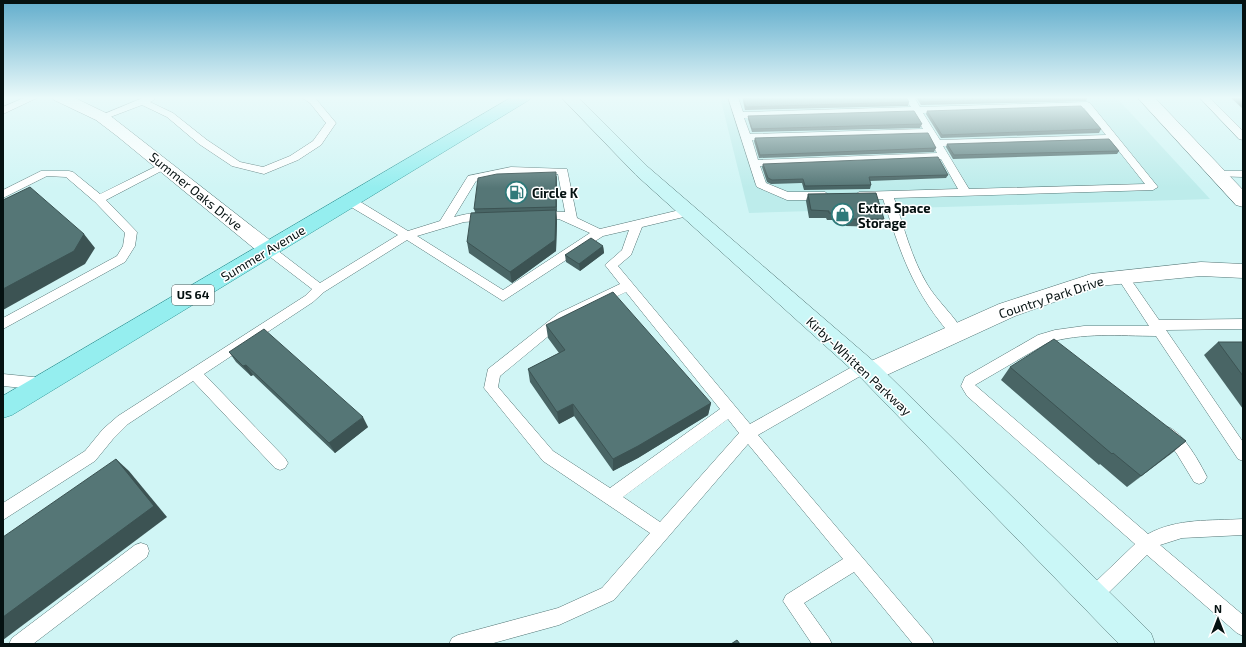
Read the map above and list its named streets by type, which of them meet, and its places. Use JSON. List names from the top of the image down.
{
  "streets": {
    "main road": ["Summer Avenue", "US 64", "Kirby-Whitten Parkway"],
    "street": ["Summer Oaks Drive", "Country Park Drive"]
  },
  "crossings": [
    ["Summer Oaks Drive", "Summer Avenue"],
    ["Country Park Drive", "Kirby-Whitten Parkway"]
  ],
  "places": {
    "fuel station": ["Circle K"],
    "shop": ["Extra Space Storage"]
  },
  "north": "top"
}
